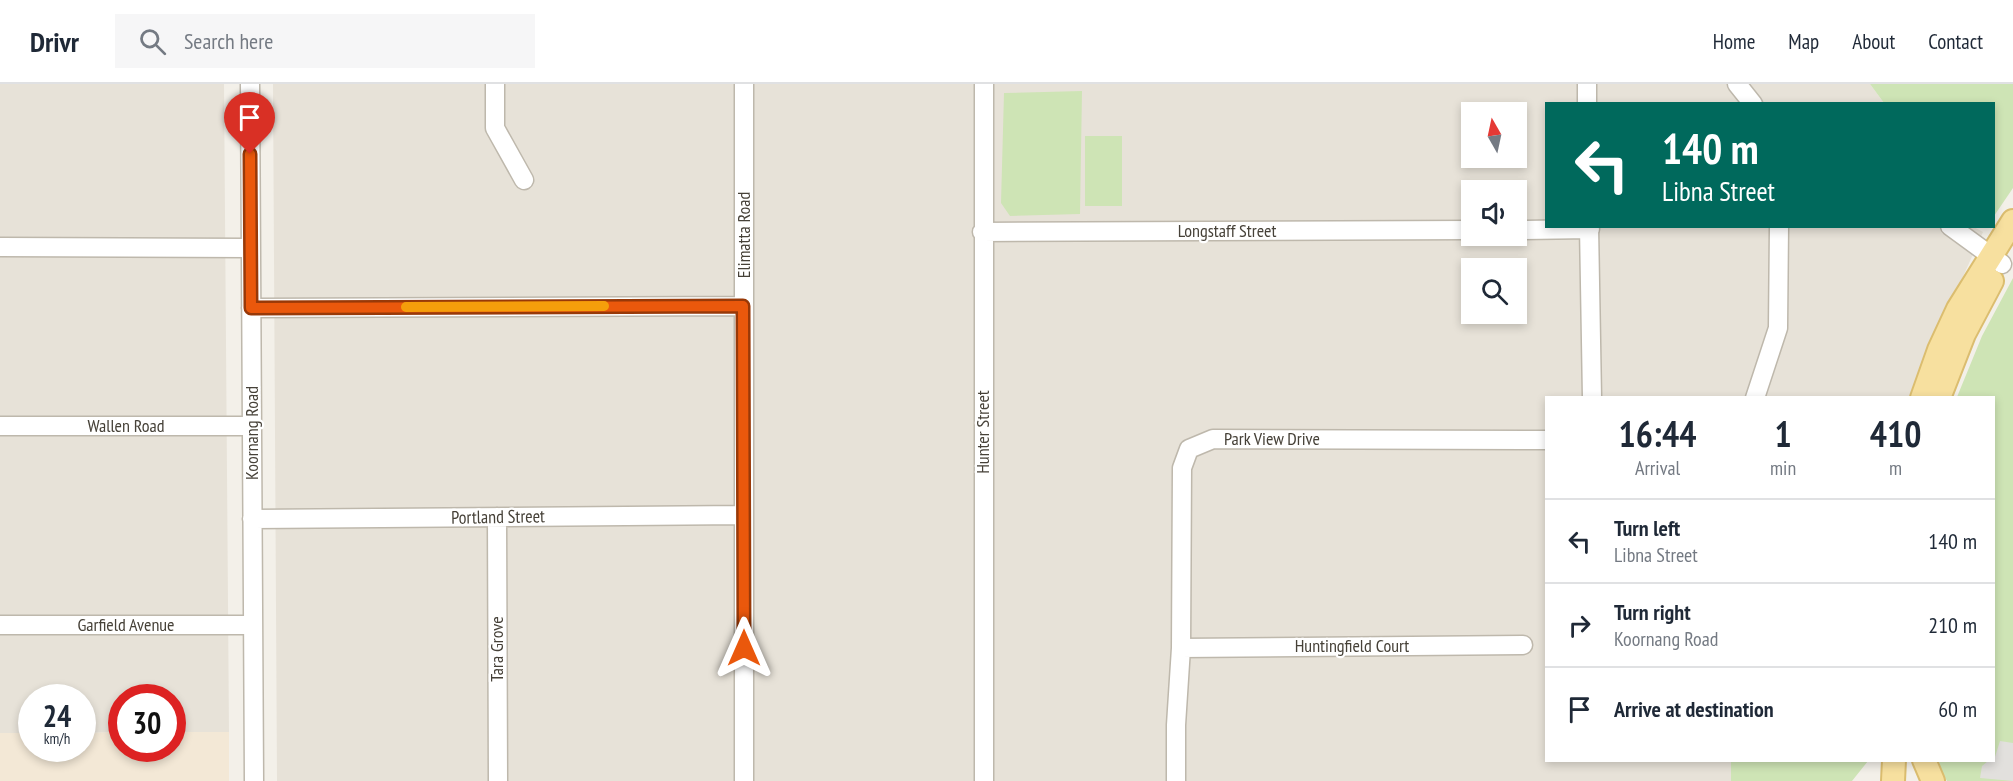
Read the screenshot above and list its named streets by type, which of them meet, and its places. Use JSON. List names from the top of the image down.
{
  "streets": {
    "street": [
      "Longstaff Street",
      "Elimatta Road",
      "Wallen Road",
      "Hunter Street",
      "Koornang Road",
      "Park View Drive",
      "Portland Street",
      "Garfield Avenue",
      "Huntingfield Court",
      "Tara Grove"
    ]
  },
  "crossings": [
    ["Longstaff Street", "Hunter Street"],
    ["Elimatta Road", "Portland Street"],
    ["Wallen Road", "Koornang Road"],
    ["Koornang Road", "Portland Street"],
    ["Koornang Road", "Garfield Avenue"],
    ["Park View Drive", "Huntingfield Court"],
    ["Portland Street", "Tara Grove"]
  ],
  "north": "top",
  "page": {
    "header": "Drivr",
    "search": "Search here",
    "nav": [
      "Home",
      "Map",
      "About",
      "Contact"
    ],
    "turn": ["140 m", "Libna Street"],
    "eta": [
      "16:44",
      "Arrival",
      "1",
      "min",
      "410",
      "m"
    ],
    "list": [
      {
        "name": "Turn left",
        "note": "Libna Street",
        "value": "140 m"
      },
      {
        "name": "Turn right",
        "note": "Koornang Road",
        "value": "210 m"
      },
      {
        "name": "Arrive at destination",
        "value": "60 m"
      }
    ],
    "speed": "24 km/h",
    "limit": "30"
  }
}
